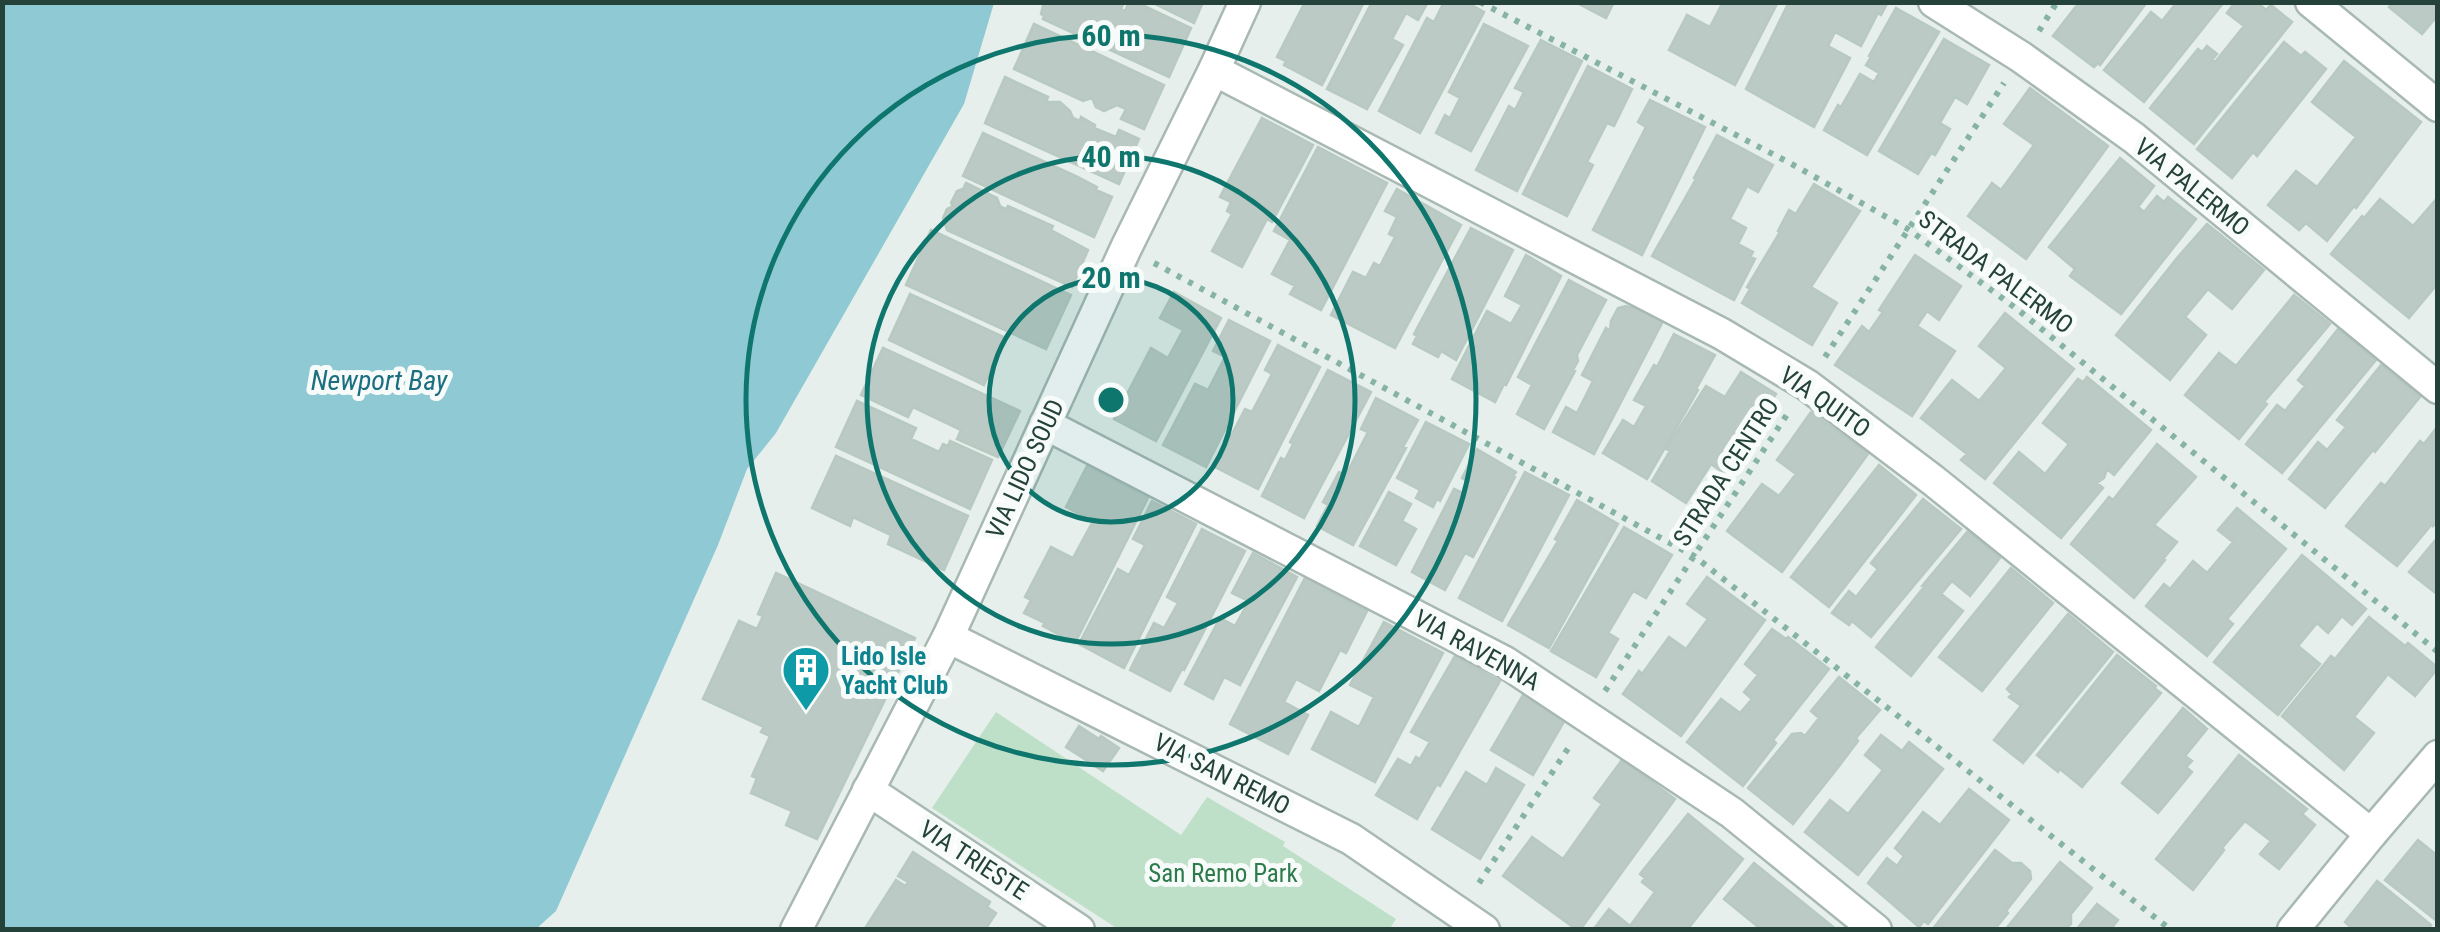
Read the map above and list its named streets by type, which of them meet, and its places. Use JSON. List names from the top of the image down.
{
  "streets": {
    "street": [
      "VIA PALERMO",
      "VIA QUITO",
      "VIA LIDO SOUD",
      "VIA RAVENNA",
      "VIA SAN REMO",
      "VIA TRIESTE"
    ],
    "path": ["STRADA PALERMO", "STRADA CENTRO"]
  },
  "crossings": [
    ["VIA PALERMO", "STRADA CENTRO"],
    ["STRADA PALERMO", "STRADA CENTRO"],
    ["VIA QUITO", "VIA LIDO SOUD"],
    ["VIA QUITO", "STRADA CENTRO"],
    ["VIA LIDO SOUD", "VIA RAVENNA"],
    ["VIA LIDO SOUD", "VIA SAN REMO"],
    ["VIA LIDO SOUD", "VIA TRIESTE"],
    ["STRADA CENTRO", "VIA RAVENNA"],
    ["STRADA CENTRO", "VIA SAN REMO"]
  ],
  "water": ["Newport Bay"],
  "parks": ["San Remo Park"],
  "places": {
    "building": ["Lido Isle Yacht Club"]
  },
  "rings": ["60 m", "40 m", "20 m"]
}
